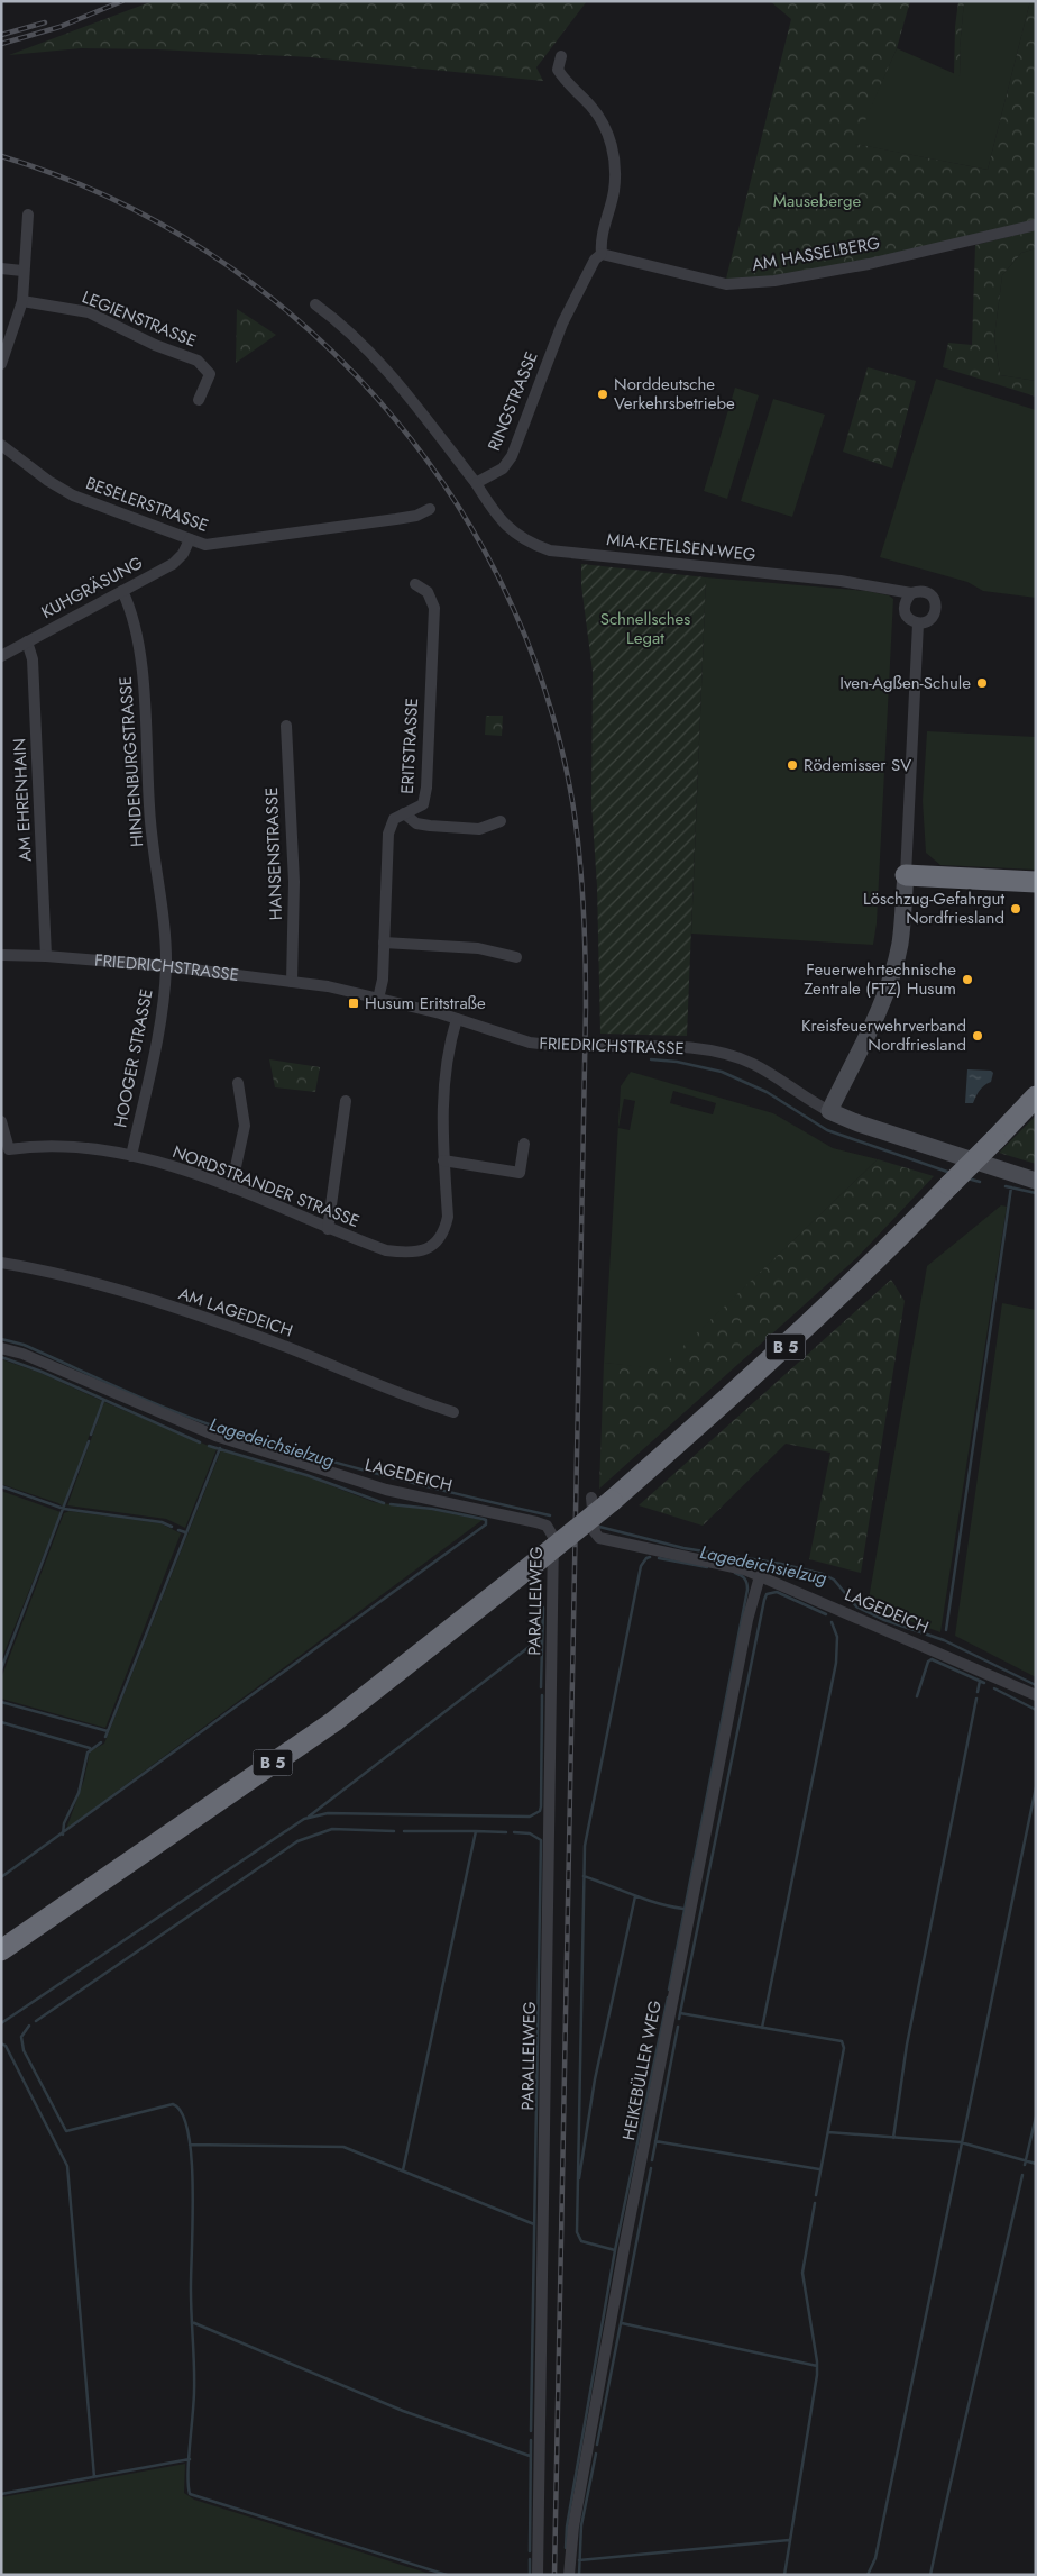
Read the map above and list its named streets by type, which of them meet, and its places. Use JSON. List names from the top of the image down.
{
  "streets": {
    "highway": ["B 5"],
    "street": [
      "AM HASSELBERG",
      "LEGIENSTRASSE",
      "RINGSTRASSE",
      "BESELERSTRASSE",
      "MIA-KETELSEN-WEG",
      "KUHGRÄSUNG",
      "ERITSTRASSE",
      "HINDENBURGSTRASSE",
      "AM EHRENHAIN",
      "HANSENSTRASSE",
      "FRIEDRICHSTRASSE",
      "HOOGER STRASSE",
      "NORDSTRANDER STRASSE",
      "AM LAGEDEICH",
      "LAGEDEICH",
      "PARALLELWEG",
      "HEIKEBÜLLER WEG"
    ]
  },
  "crossings": [
    ["AM HASSELBERG", "RINGSTRASSE"],
    ["RINGSTRASSE", "MIA-KETELSEN-WEG"],
    ["BESELERSTRASSE", "KUHGRÄSUNG"],
    ["KUHGRÄSUNG", "HINDENBURGSTRASSE"],
    ["KUHGRÄSUNG", "AM EHRENHAIN"],
    ["ERITSTRASSE", "FRIEDRICHSTRASSE"],
    ["HINDENBURGSTRASSE", "FRIEDRICHSTRASSE"],
    ["HINDENBURGSTRASSE", "HOOGER STRASSE"],
    ["AM EHRENHAIN", "FRIEDRICHSTRASSE"],
    ["HANSENSTRASSE", "FRIEDRICHSTRASSE"],
    ["FRIEDRICHSTRASSE", "HOOGER STRASSE"],
    ["HOOGER STRASSE", "NORDSTRANDER STRASSE"],
    ["B 5", "LAGEDEICH"],
    ["LAGEDEICH", "PARALLELWEG"],
    ["LAGEDEICH", "HEIKEBÜLLER WEG"]
  ],
  "water": ["Lagedeichsielzug"],
  "parks": ["Mauseberge", "Schnellsches Legat"],
  "places": {
    "other": [
      "Norddeutsche Verkehrsbetriebe",
      "Iven-Agßen-Schule",
      "Rödemisser SV",
      "Löschzug-Gefahrgut Nordfriesland",
      "Feuerwehrtechnische Zentrale (FTZ) Husum",
      "Kreisfeuerwehrverband Nordfriesland"
    ],
    "transit": ["Husum Eritstraße"]
  }
}
